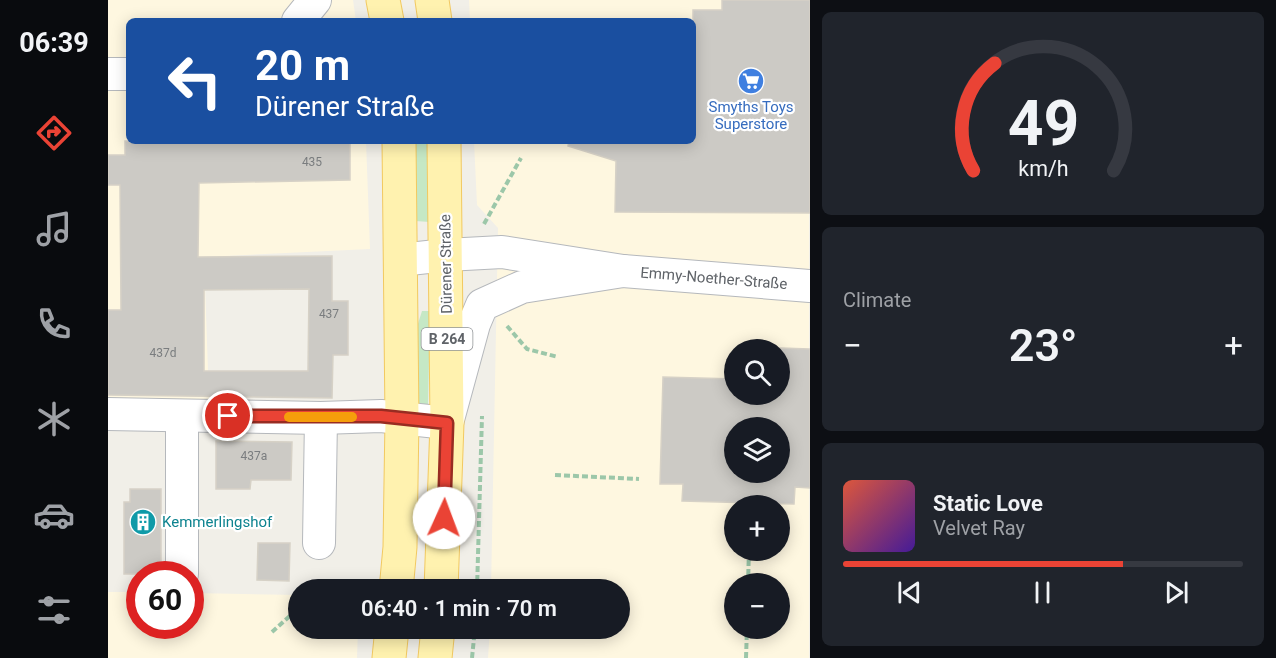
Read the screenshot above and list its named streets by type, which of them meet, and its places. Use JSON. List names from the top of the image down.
{
  "streets": {
    "main road": ["Dürener Straße", "B 264"],
    "street": ["Emmy-Noether-Straße"]
  },
  "crossings": [
    ["Dürener Straße", "Emmy-Noether-Straße"],
    ["Emmy-Noether-Straße", "B 264"]
  ],
  "places": {
    "supermarket": ["Smyths Toys Superstore"],
    "building": ["Kemmerlingshof"]
  },
  "house_numbers": [
    "435",
    "437",
    "437d",
    "437a"
  ],
  "page": {
    "tabs": "06:39",
    "turn": ["20 m", "Dürener Straße"],
    "tile": "Climate",
    "heat": ["−", "23°", "+"],
    "map_buttons": ["+", "−"],
    "song": ["Static Love", "Velvet Ray"],
    "limit": "60",
    "trip": "06:40 · 1 min · 70 m",
    "gauge": ["49", "km/h"]
  }
}
